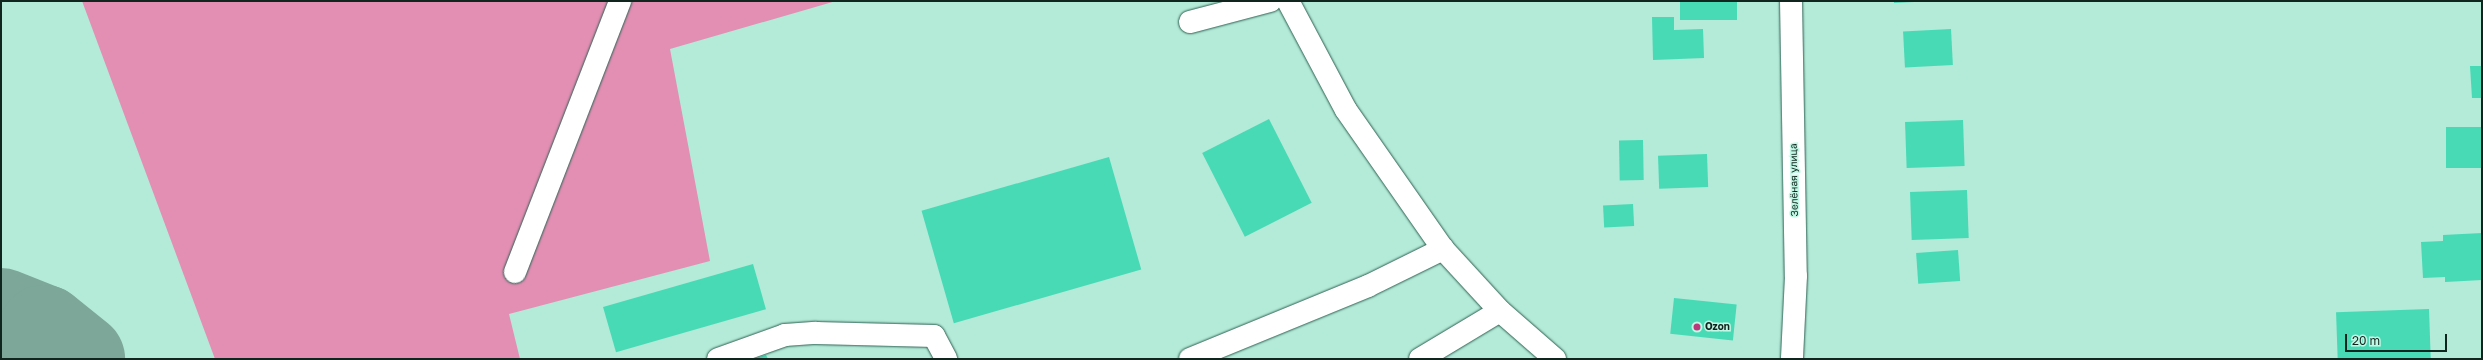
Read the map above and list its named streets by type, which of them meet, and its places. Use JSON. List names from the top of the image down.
{
  "streets": {
    "main road": ["Зелёная улица"]
  },
  "places": ["Ozon"],
  "scale_bar": "20 m"
}
